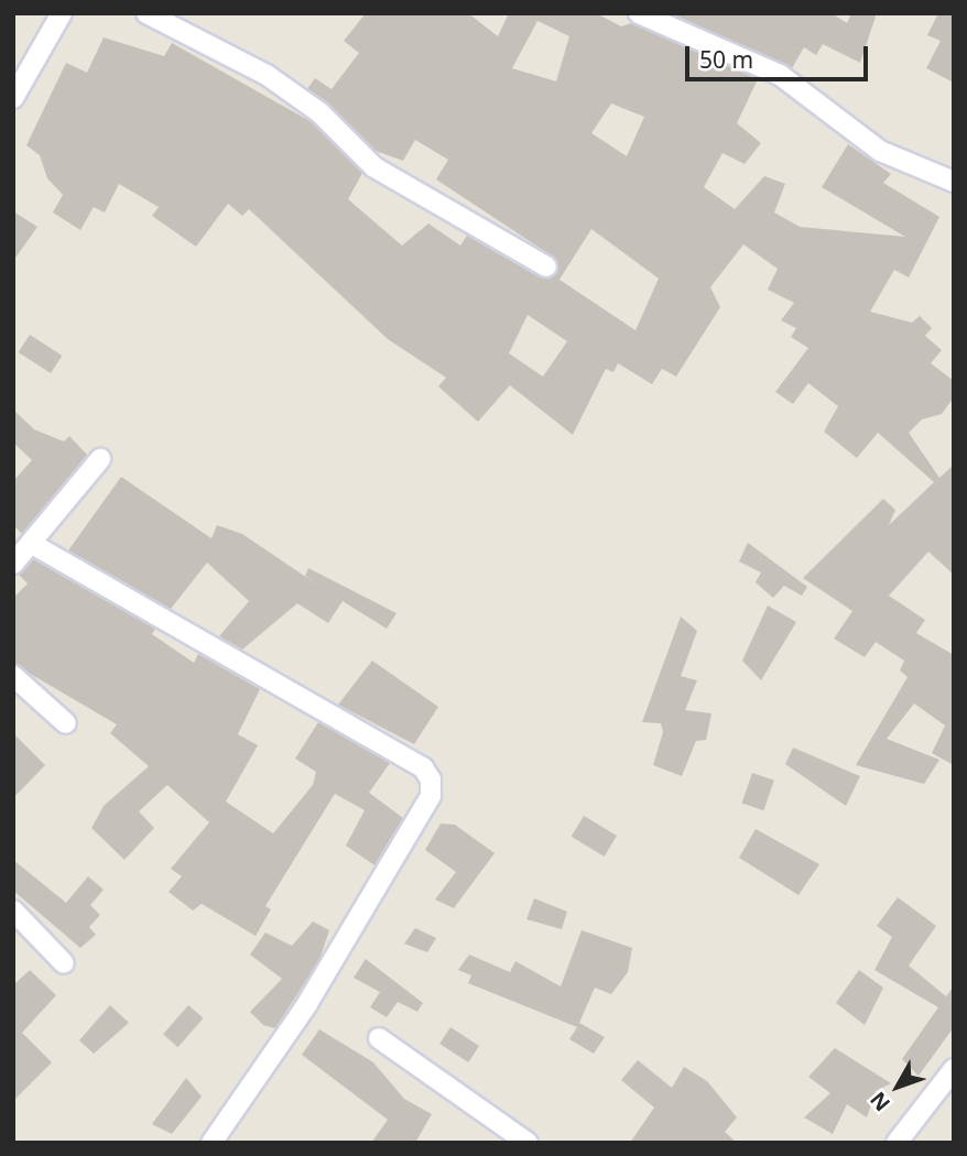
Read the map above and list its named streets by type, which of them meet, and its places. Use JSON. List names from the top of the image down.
{
  "scale_bar": "50 m",
  "north": "bottom left"
}
